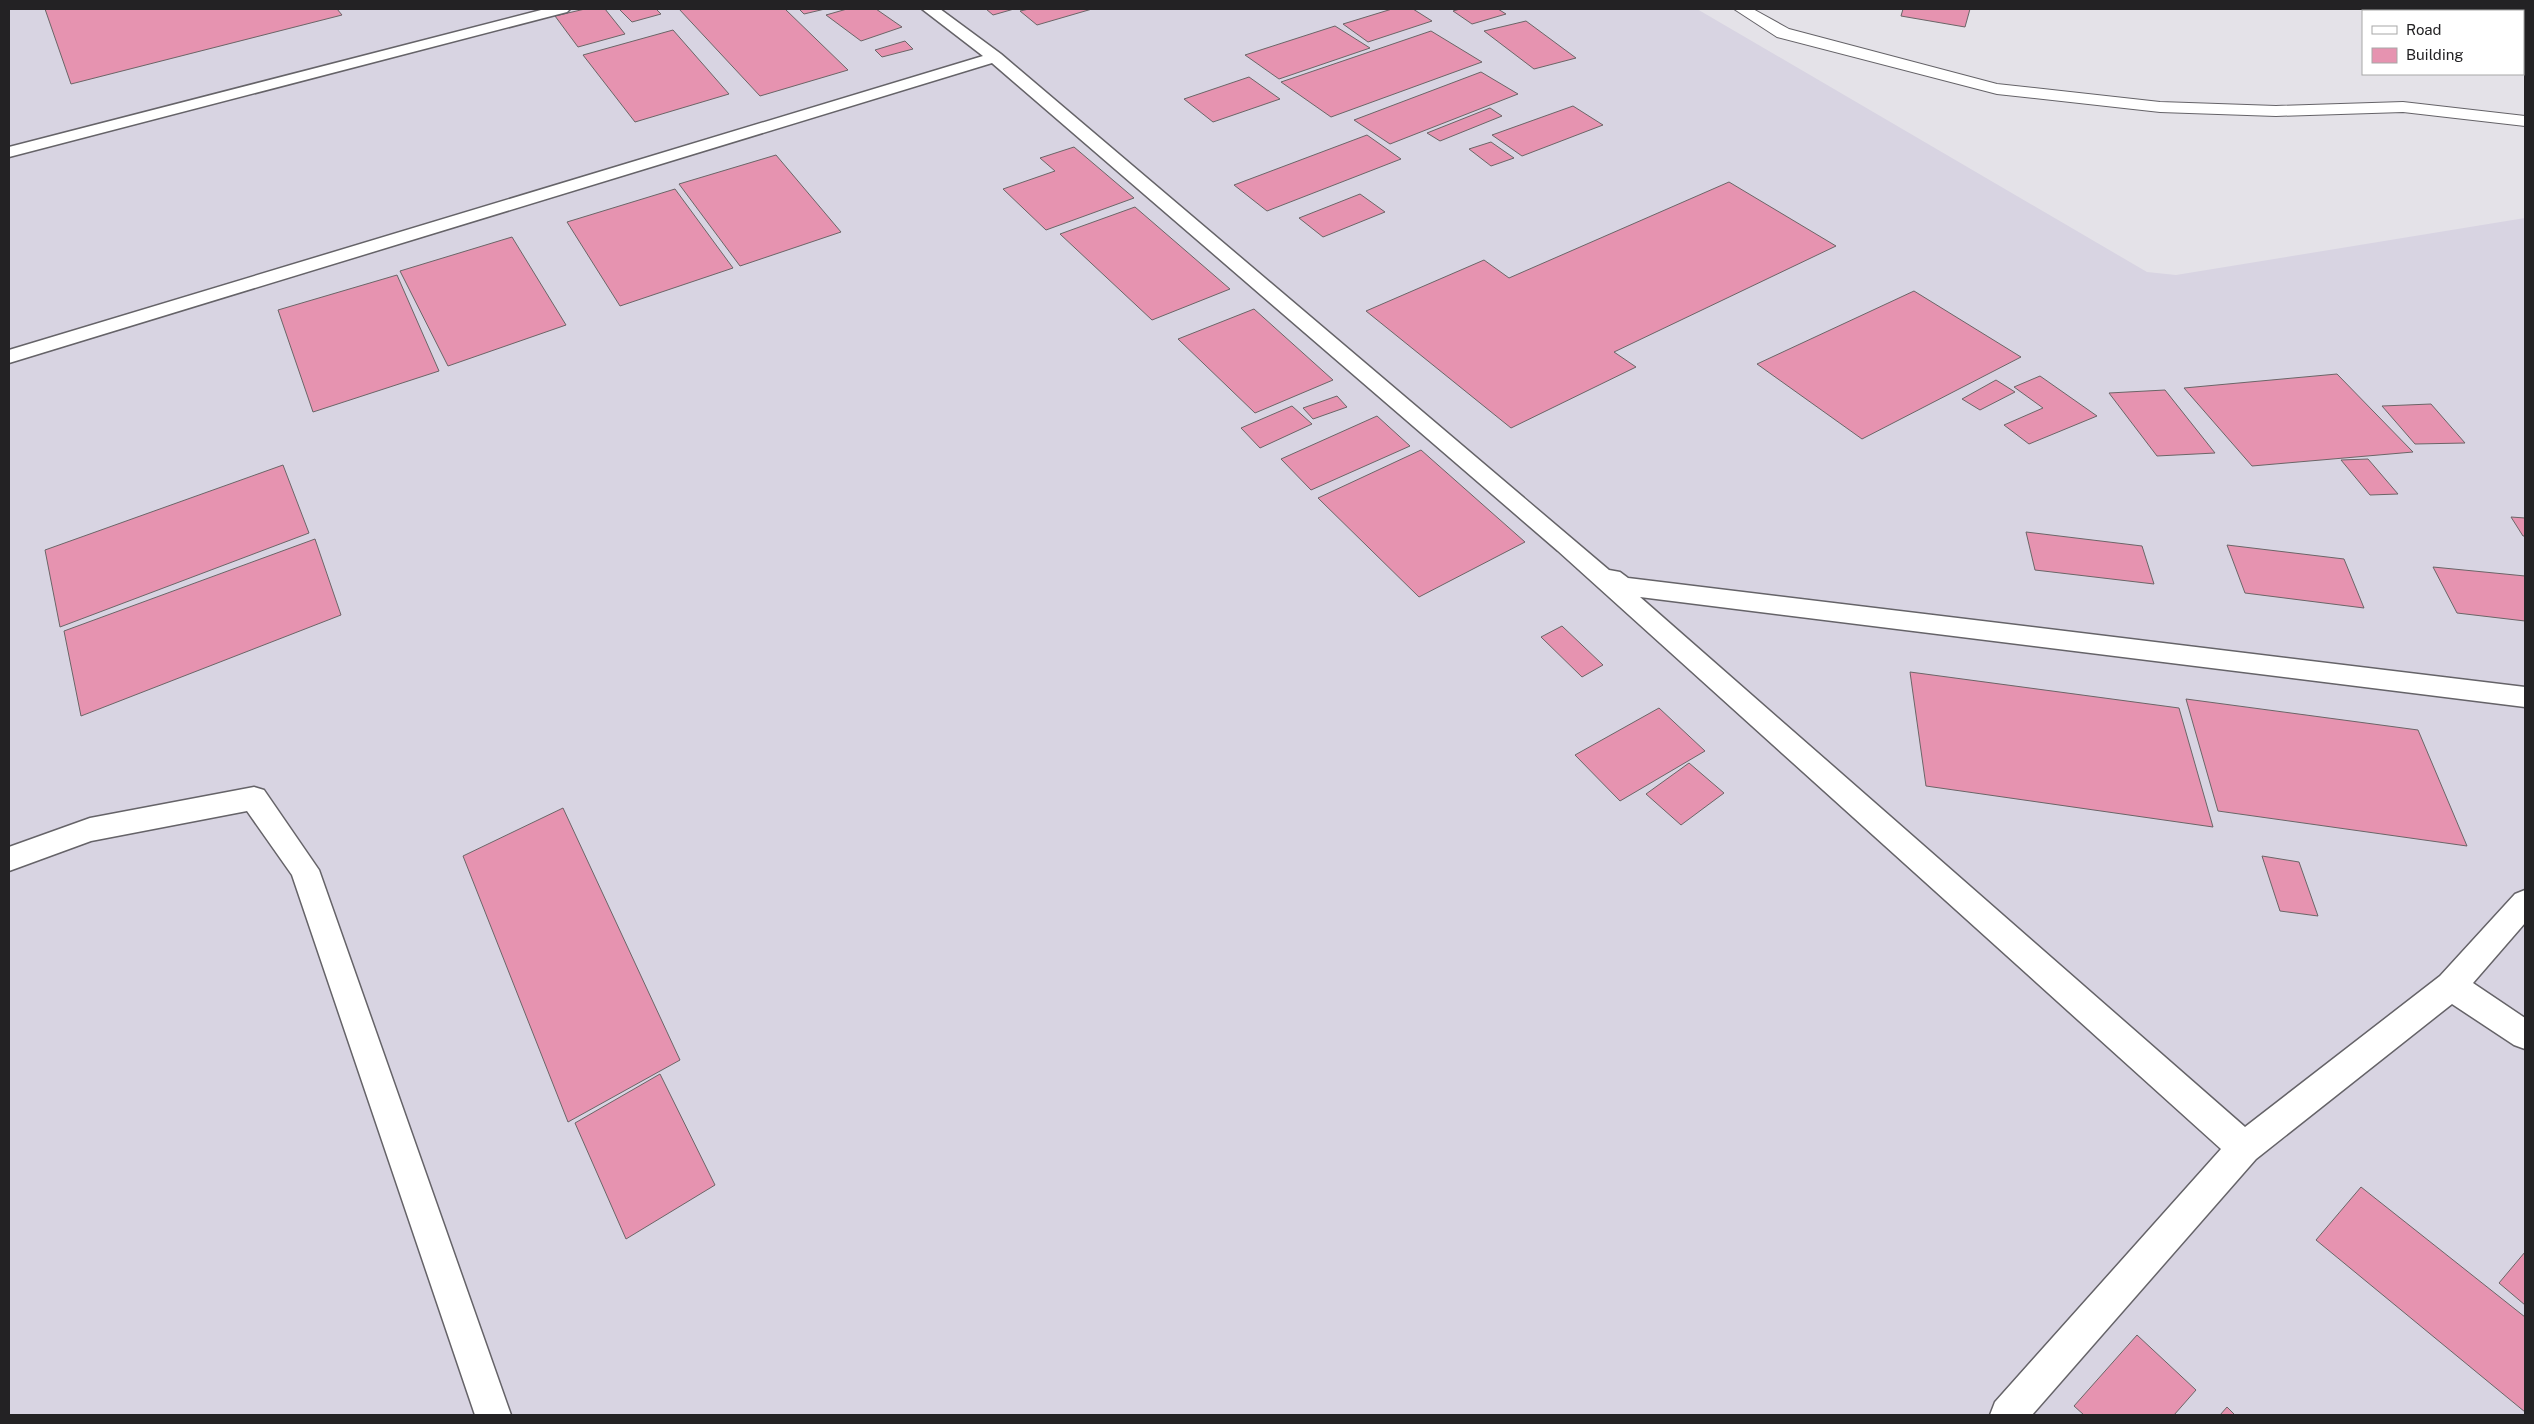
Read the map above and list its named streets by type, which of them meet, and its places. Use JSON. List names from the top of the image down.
{
  "legend": ["Road", "Building"]
}
